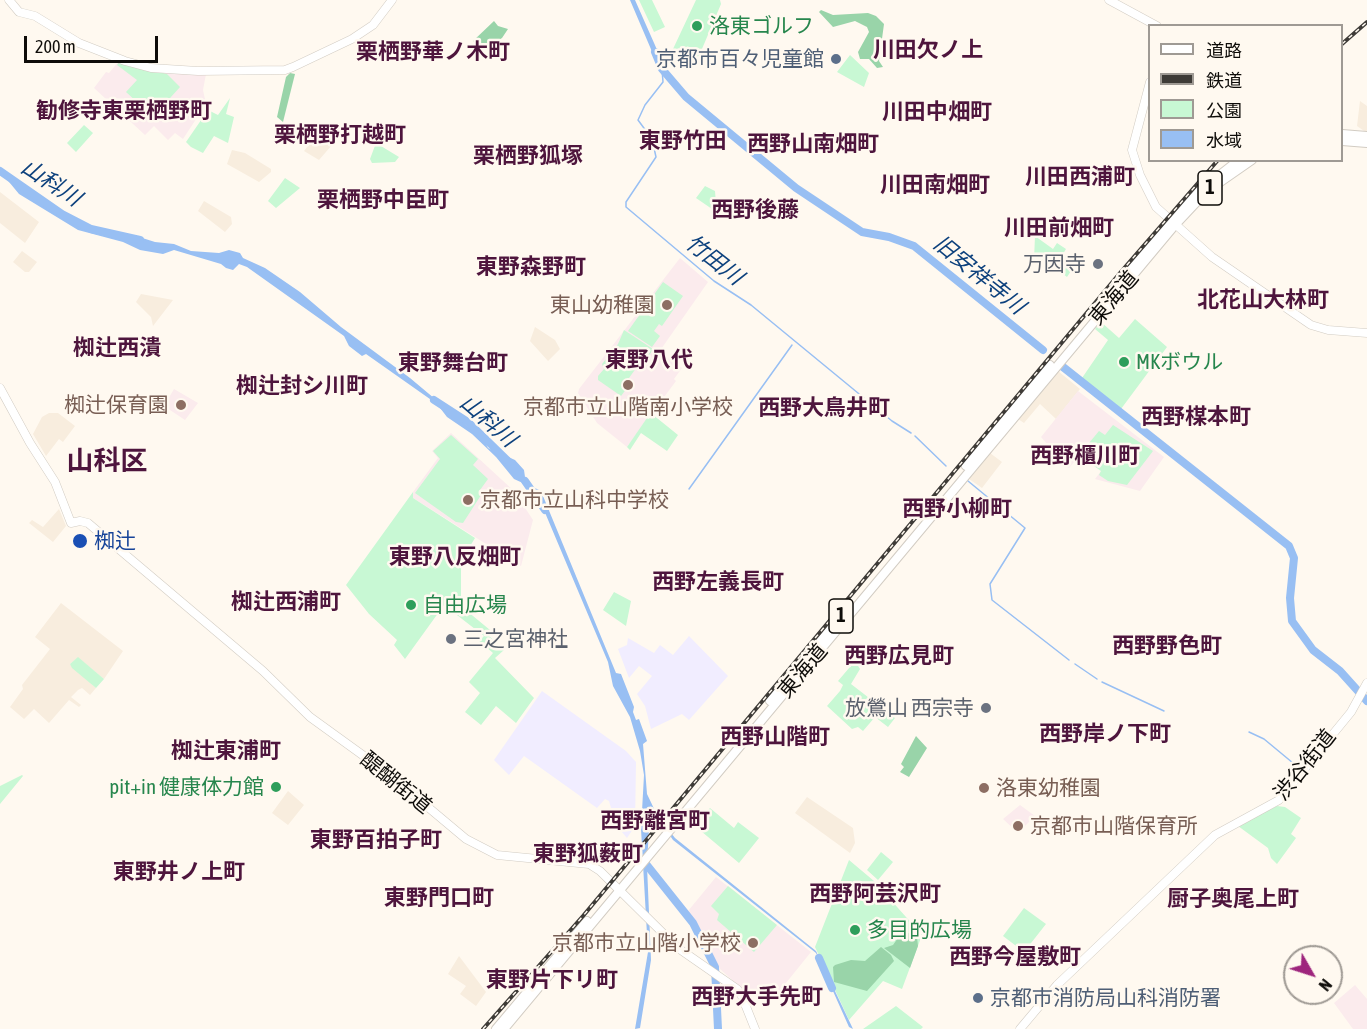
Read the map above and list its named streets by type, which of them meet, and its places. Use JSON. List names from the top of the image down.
{
  "streets": {
    "highway": ["1", "東海道"],
    "main road": ["渋谷街道", "醍醐街道"]
  },
  "crossings": [
    ["東海道", "醍醐街道"]
  ],
  "districts": [
    "川田欠ノ上",
    "栗栖野華ノ木町",
    "勧修寺東栗栖野町",
    "川田中畑町",
    "栗栖野打越町",
    "東野竹田",
    "西野山南畑町",
    "栗栖野狐塚",
    "川田西浦町",
    "川田南畑町",
    "栗栖野中臣町",
    "西野後藤",
    "川田前畑町",
    "東野森野町",
    "北花山大林町",
    "椥辻西潰",
    "東野八代",
    "東野舞台町",
    "椥辻封シ川町",
    "西野大鳥井町",
    "西野楳本町",
    "西野櫃川町",
    "山科区",
    "西野小柳町",
    "東野八反畑町",
    "西野左義長町",
    "椥辻西浦町",
    "西野野色町",
    "西野広見町",
    "西野岸ノ下町",
    "西野山階町",
    "椥辻東浦町",
    "西野離宮町",
    "東野百拍子町",
    "東野狐薮町",
    "東野井ノ上町",
    "西野阿芸沢町",
    "東野門口町",
    "厨子奥尾上町",
    "西野今屋敷町",
    "東野片下リ町",
    "西野大手先町"
  ],
  "water": ["山科川", "竹田川", "旧安祥寺川"],
  "places": [
    "洛東ゴルフ",
    "京都市百々児童館",
    "万因寺",
    "東山幼稚園",
    "MKボウル",
    "京都市立山階南小学校",
    "椥辻保育園",
    "京都市立山科中学校",
    "椥辻",
    "自由広場",
    "三之宮神社",
    "放鶯山 西宗寺",
    "pit+in 健康体力館",
    "洛東幼稚園",
    "京都市山階保育所",
    "多目的広場",
    "京都市立山階小学校",
    "京都市消防局山科消防署"
  ],
  "legend": [
    "道路",
    "鉄道",
    "公園",
    "水域"
  ],
  "scale_bar": "200 m",
  "north": "bottom right"
}
